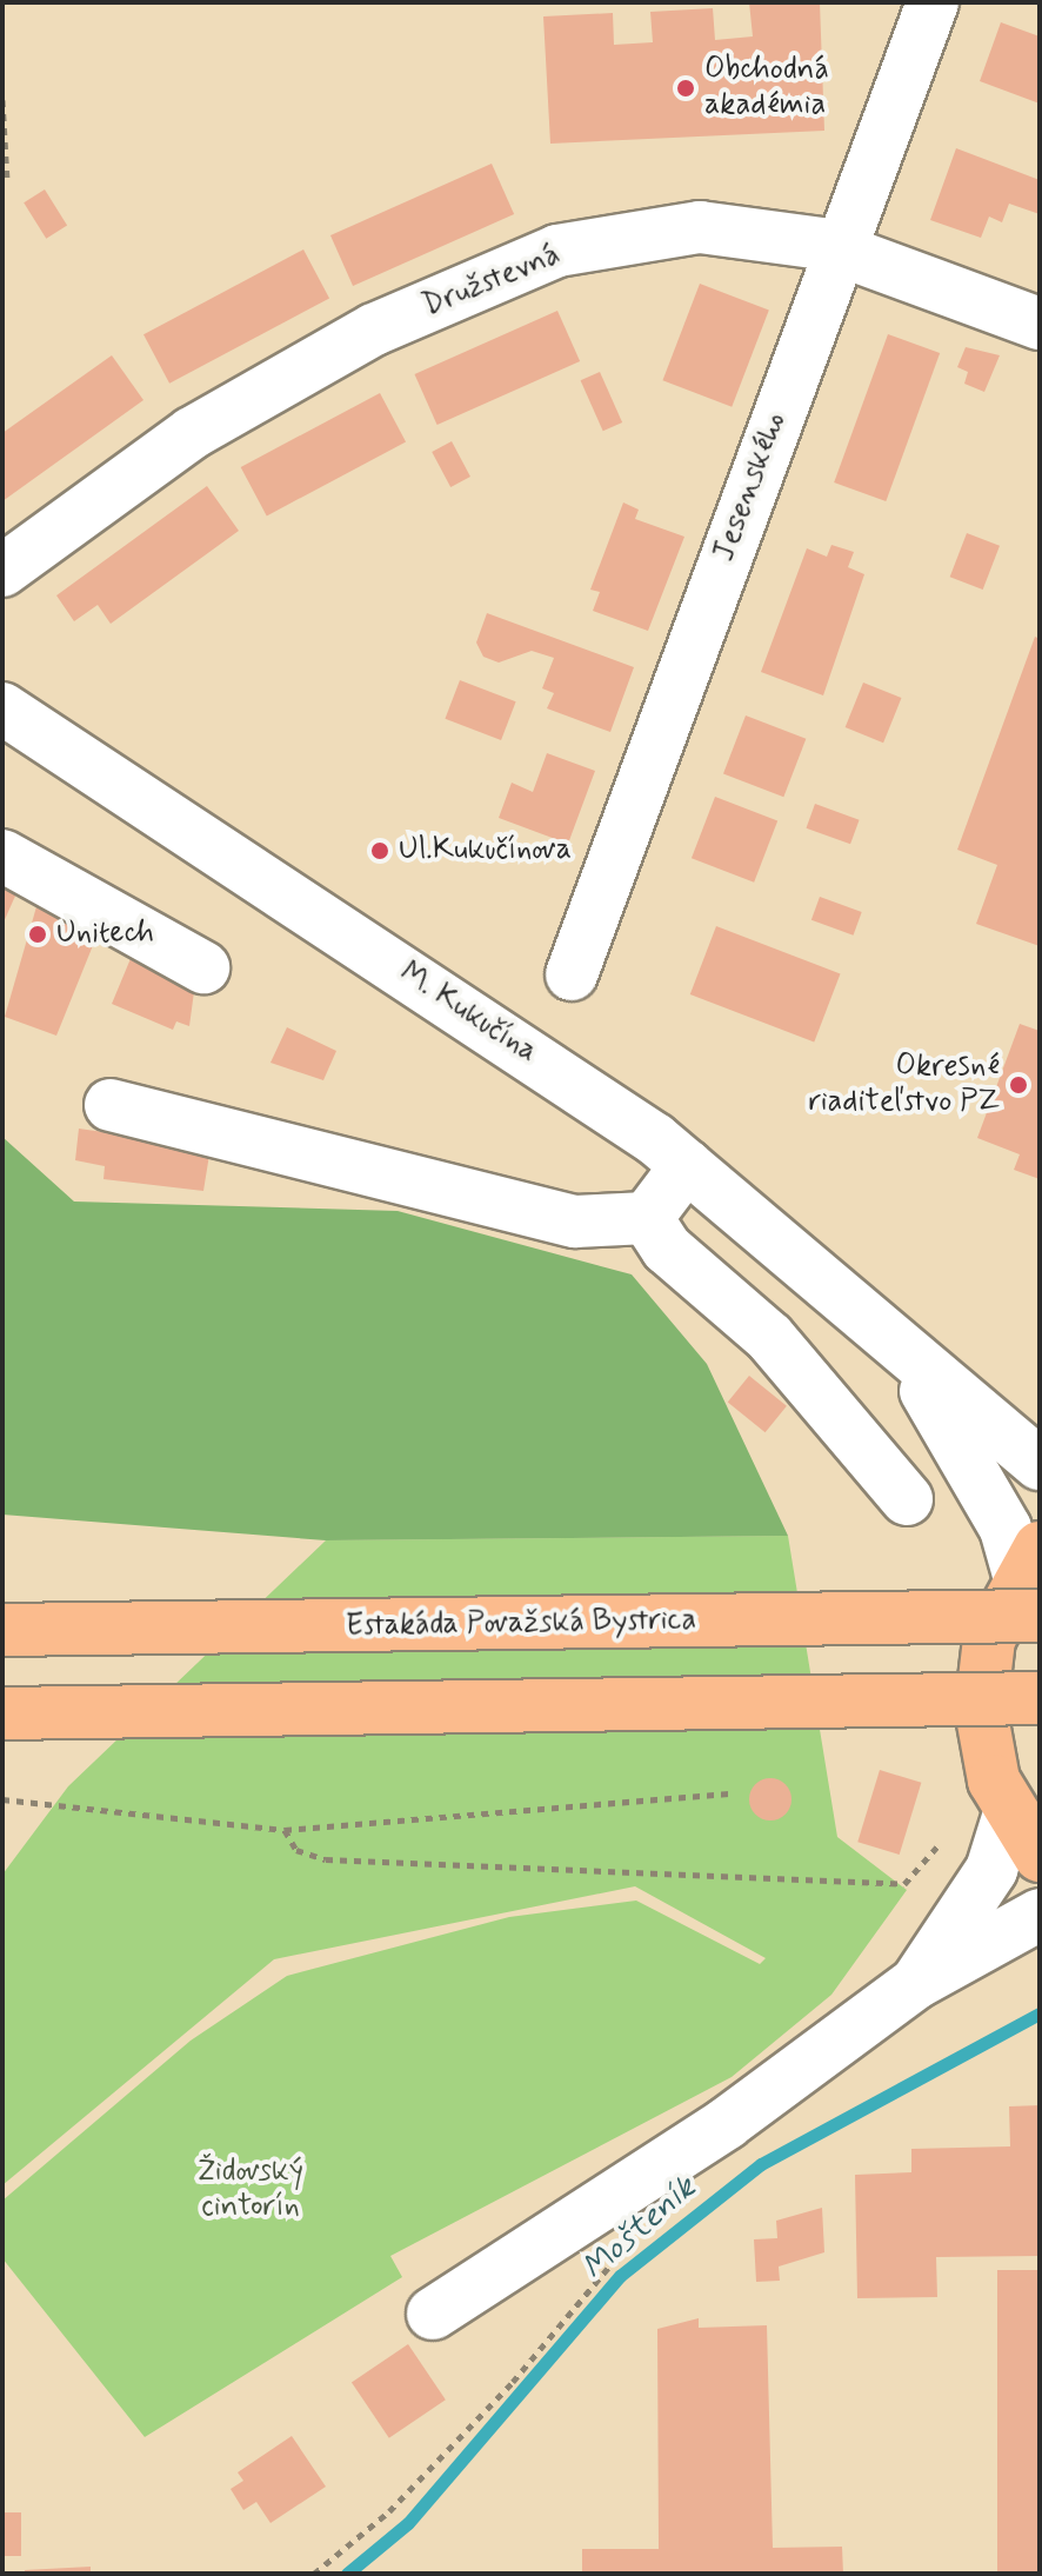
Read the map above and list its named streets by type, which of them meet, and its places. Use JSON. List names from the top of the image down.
{
  "streets": {
    "main road": ["Estakáda Považská Bystrica"],
    "street": ["Družstevná", "Jesenského", "M. Kukučína"]
  },
  "crossings": [
    ["Družstevná", "Jesenského"],
    ["M. Kukučína", "Estakáda Považská Bystrica"]
  ],
  "water": ["Mošteník"],
  "parks": ["Židovský cintorín"],
  "places": [
    "Obchodná akadémia",
    "Ul.Kukučínova",
    "Unitech",
    "Okresné riaditeľstvo PZ"
  ]
}
